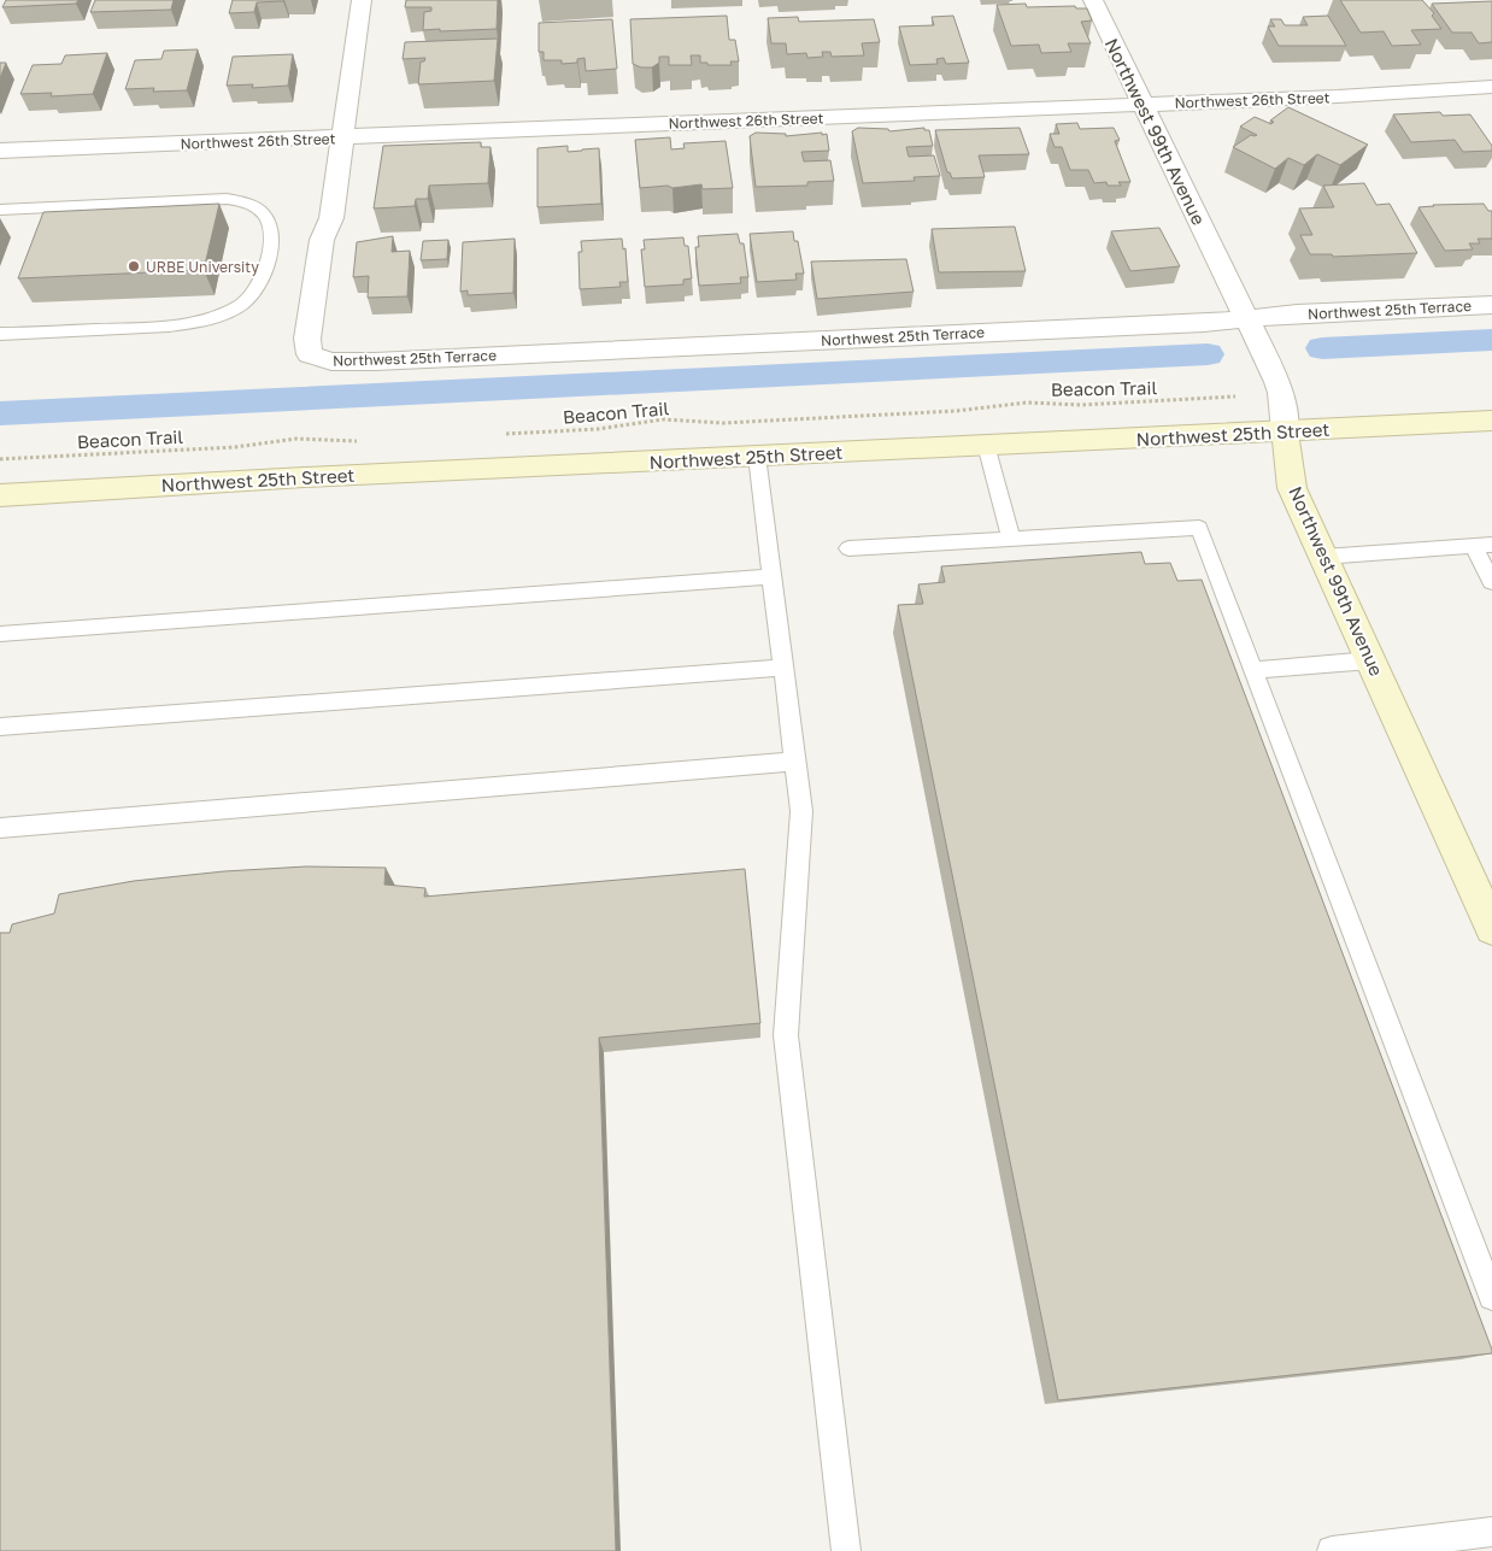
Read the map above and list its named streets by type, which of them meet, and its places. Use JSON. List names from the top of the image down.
{
  "streets": {
    "main road": ["Northwest 99th Avenue", "Northwest 25th Street"],
    "street": ["Northwest 26th Street", "Northwest 25th Terrace"],
    "path": ["Beacon Trail"]
  },
  "crossings": [
    ["Northwest 26th Street", "Northwest 99th Avenue"],
    ["Northwest 26th Street", "Northwest 25th Terrace"],
    ["Northwest 99th Avenue", "Northwest 25th Terrace"],
    ["Northwest 99th Avenue", "Northwest 25th Street"]
  ],
  "places": ["URBE University"]
}
